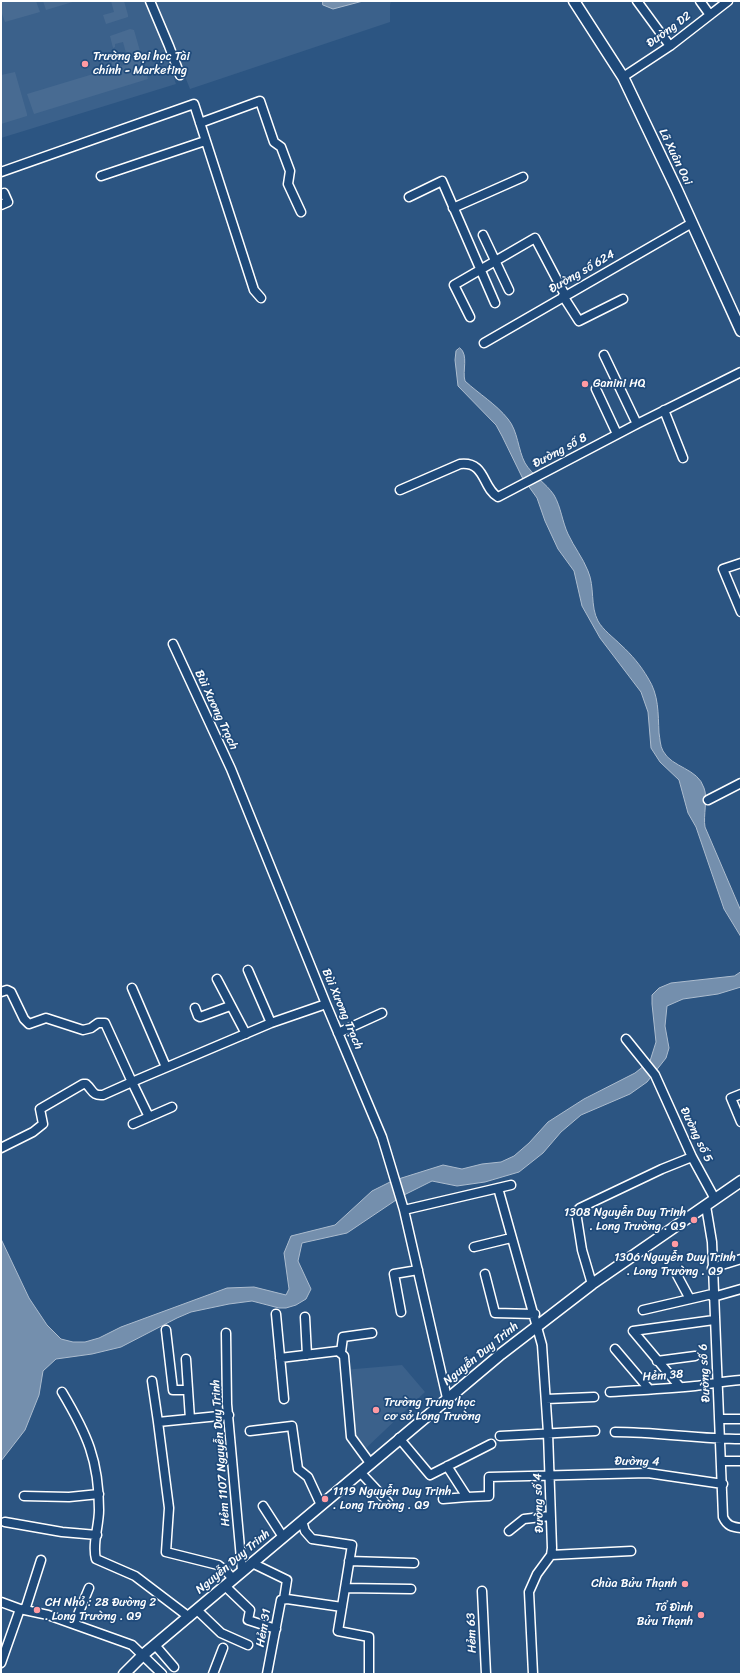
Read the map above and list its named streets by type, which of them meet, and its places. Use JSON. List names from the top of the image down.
{
  "streets": {
    "main road": ["Lã Xuân Oai", "Nguyễn Duy Trinh"],
    "street": [
      "Đường D2",
      "Đường số 624",
      "Đường số 8",
      "Bùi Xương Trạch",
      "Đường số 5",
      "Đường số 6",
      "Hẻm 38",
      "Hẻm 1107 Nguyễn Duy Trinh",
      "Đường 4",
      "Đường số 4",
      "Hẻm 31",
      "Hẻm 63"
    ]
  },
  "crossings": [
    ["Đường D2", "Lã Xuân Oai"],
    ["Lã Xuân Oai", "Đường số 624"],
    ["Bùi Xương Trạch", "Nguyễn Duy Trinh"],
    ["Đường số 5", "Nguyễn Duy Trinh"],
    ["Nguyễn Duy Trinh", "Đường số 6"],
    ["Nguyễn Duy Trinh", "Hẻm 1107 Nguyễn Duy Trinh"],
    ["Nguyễn Duy Trinh", "Đường số 4"],
    ["Đường số 6", "Hẻm 38"],
    ["Đường số 6", "Đường 4"],
    ["Đường 4", "Đường số 4"]
  ],
  "places": [
    "Trường Đại học Tài chính - Marketing",
    "Ganini HQ",
    "1308 Nguyễn Duy Trinh . Long Trường . Q9",
    "1306 Nguyễn Duy Trinh . Long Trường . Q9",
    "Trường Trung học cơ sở Long Trường",
    "1119 Nguyễn Duy Trinh . Long Trường . Q9",
    "Chùa Bửu Thạnh",
    "CH Nhỏ : 28 Đường 2 . Long Trường . Q9",
    "Tổ Đình Bửu Thạnh"
  ]
}
